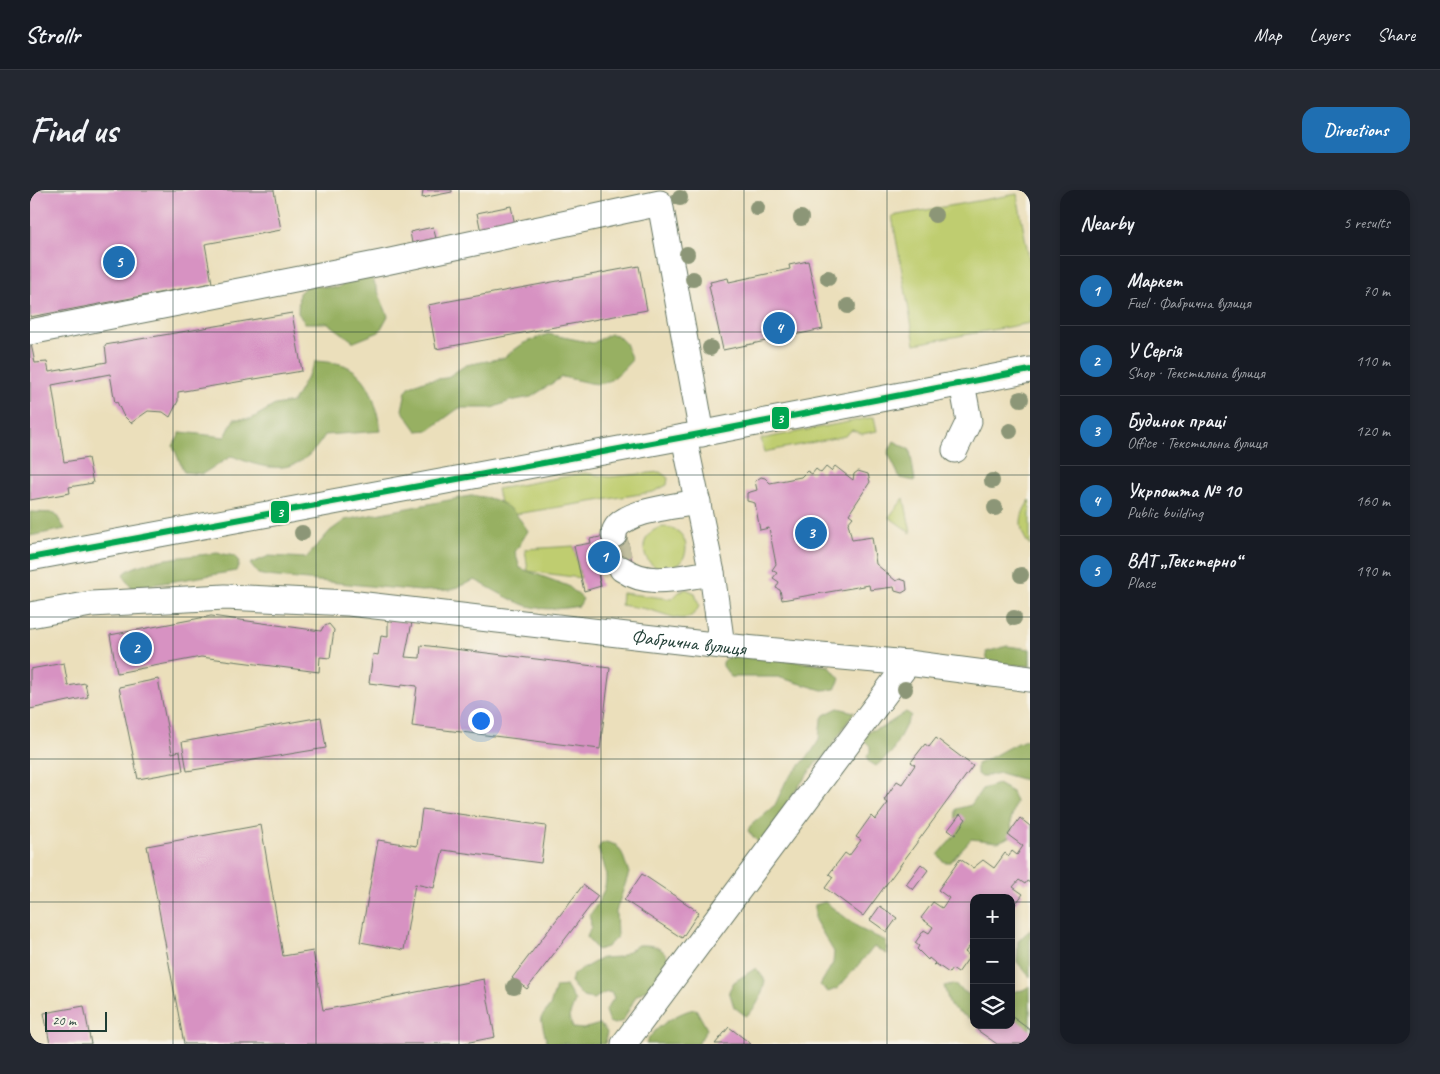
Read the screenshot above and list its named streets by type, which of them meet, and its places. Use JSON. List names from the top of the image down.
{
  "streets": {
    "street": ["Фабрична вулиця"]
  },
  "lines": ["transit line 3"],
  "scale_bar": "20 m",
  "page": {
    "header": "Strollr",
    "nav": ["Map", "Layers", "Share"],
    "buttons": "Directions",
    "title": "Find us",
    "heading": ["Nearby", "5 results"],
    "pins": [
      "5",
      "4",
      "3",
      "1",
      "2"
    ],
    "list": [
      {
        "mark": "1",
        "name": "Маркет",
        "note": "Fuel · Фабрична вулиця",
        "value": "70 m"
      },
      {
        "mark": "2",
        "name": "У Сергія",
        "note": "Shop · Текстильна вулиця",
        "value": "110 m"
      },
      {
        "mark": "3",
        "name": "Будинок праці",
        "note": "Office · Текстильна вулиця",
        "value": "120 m"
      },
      {
        "mark": "4",
        "name": "Укрпошта № 10",
        "note": "Public building",
        "value": "160 m"
      },
      {
        "mark": "5",
        "name": "ВАТ „Текстерно“",
        "note": "Place",
        "value": "190 m"
      }
    ],
    "map_buttons": ["+", "−"],
    "scale": "20 m"
  }
}
